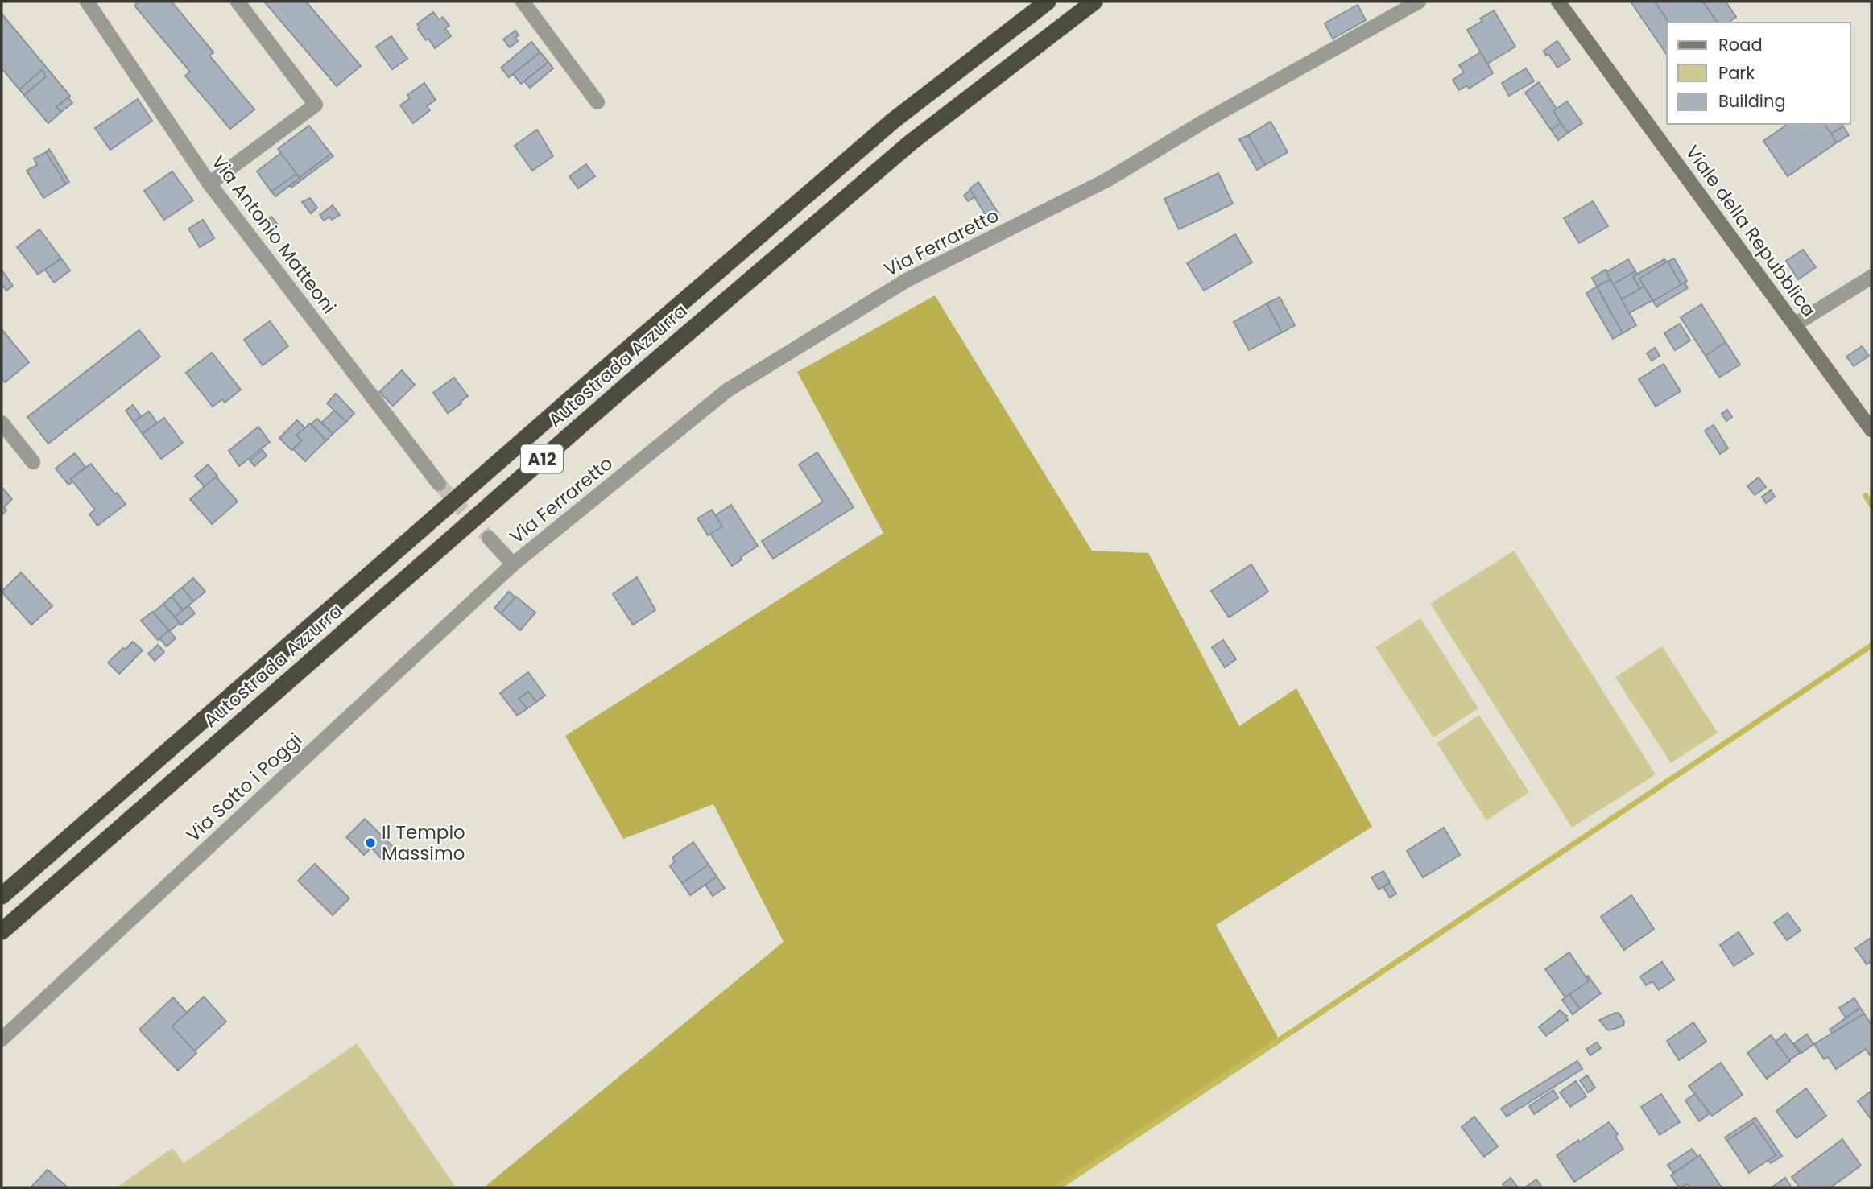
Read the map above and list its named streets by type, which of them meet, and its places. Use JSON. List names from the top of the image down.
{
  "streets": {
    "highway": ["Autostrada Azzurra", "A12"],
    "main road": ["Viale della Repubblica"],
    "street": ["Via Antonio Matteoni", "Via Ferraretto", "Via Sotto i Poggi"]
  },
  "crossings": [
    ["Via Ferraretto", "Via Sotto i Poggi"]
  ],
  "places": ["Il Tempio Massimo"],
  "legend": ["Road", "Park", "Building"]
}
